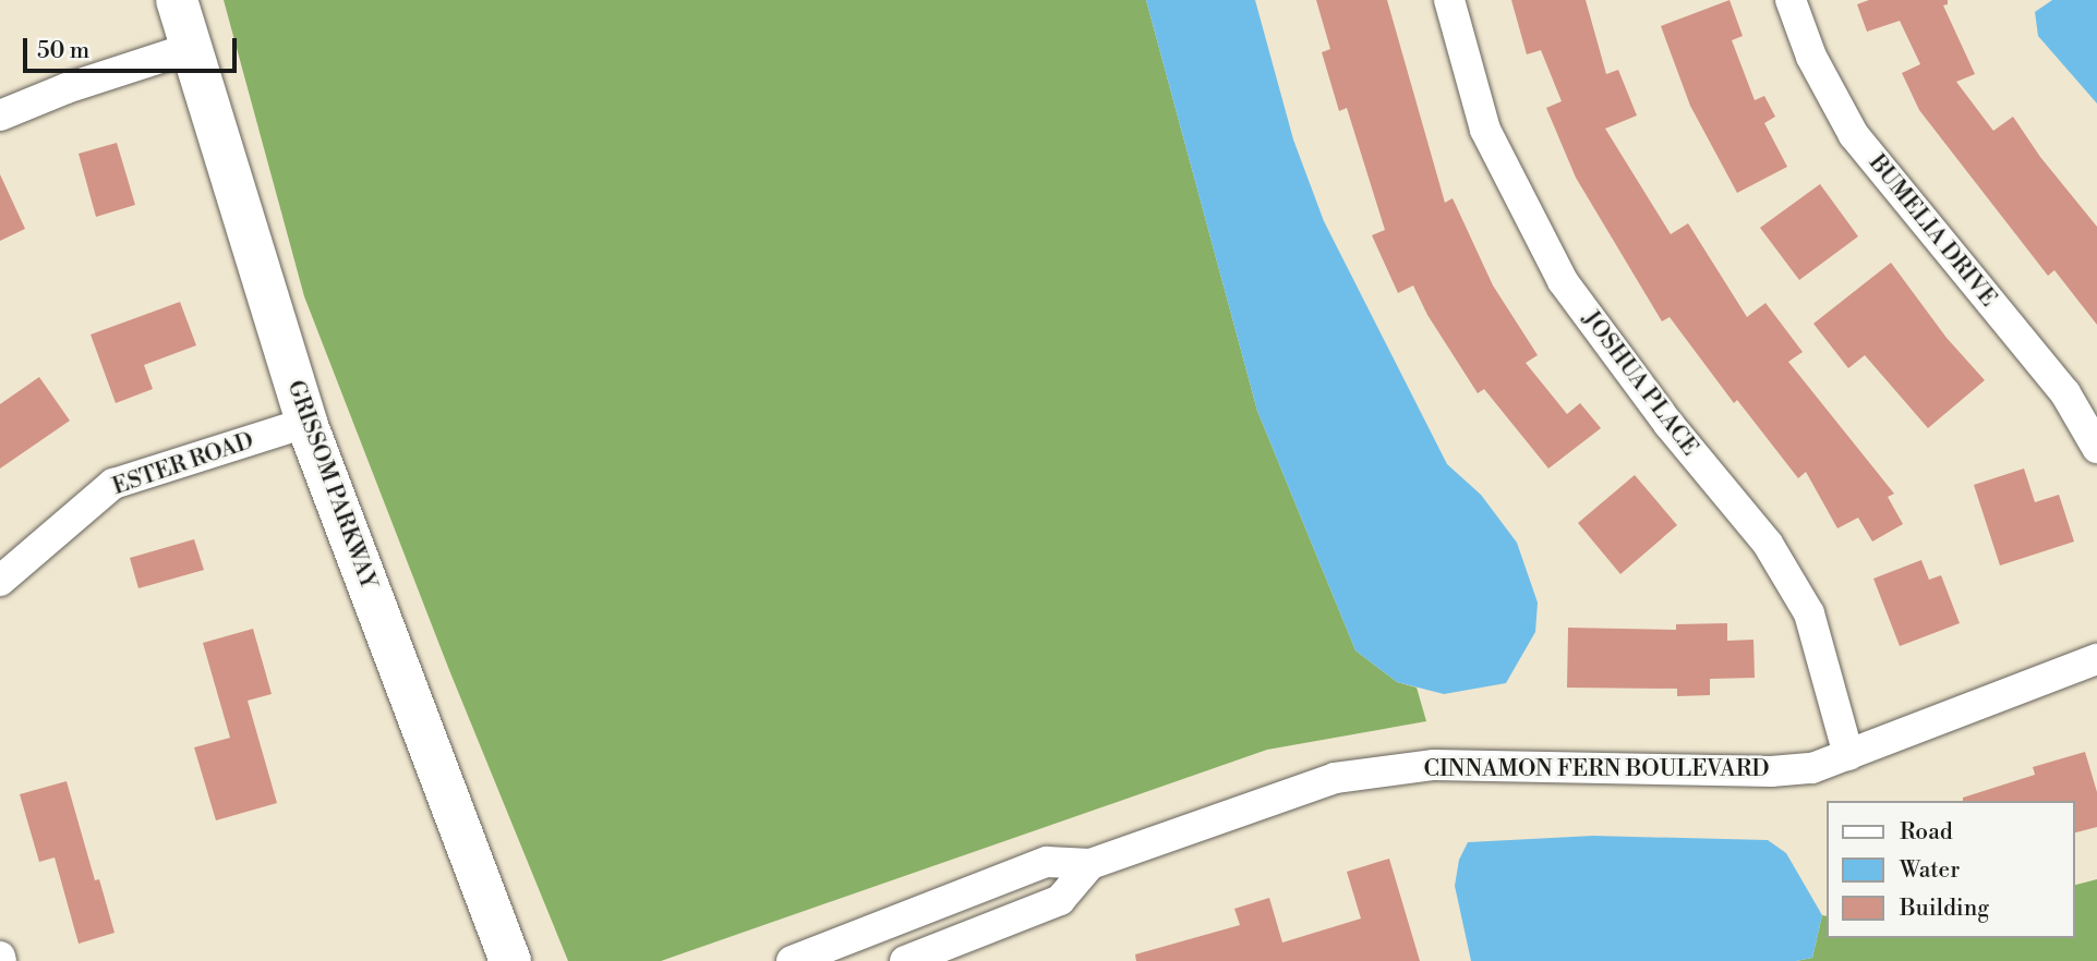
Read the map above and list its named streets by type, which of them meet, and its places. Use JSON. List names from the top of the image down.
{
  "streets": {
    "main road": ["GRISSOM PARKWAY"],
    "street": [
      "BUMELIA DRIVE",
      "JOSHUA PLACE",
      "ESTER ROAD",
      "CINNAMON FERN BOULEVARD"
    ]
  },
  "crossings": [
    ["JOSHUA PLACE", "CINNAMON FERN BOULEVARD"],
    ["ESTER ROAD", "GRISSOM PARKWAY"]
  ],
  "legend": ["Road", "Water", "Building"],
  "scale_bar": "50 m"
}
